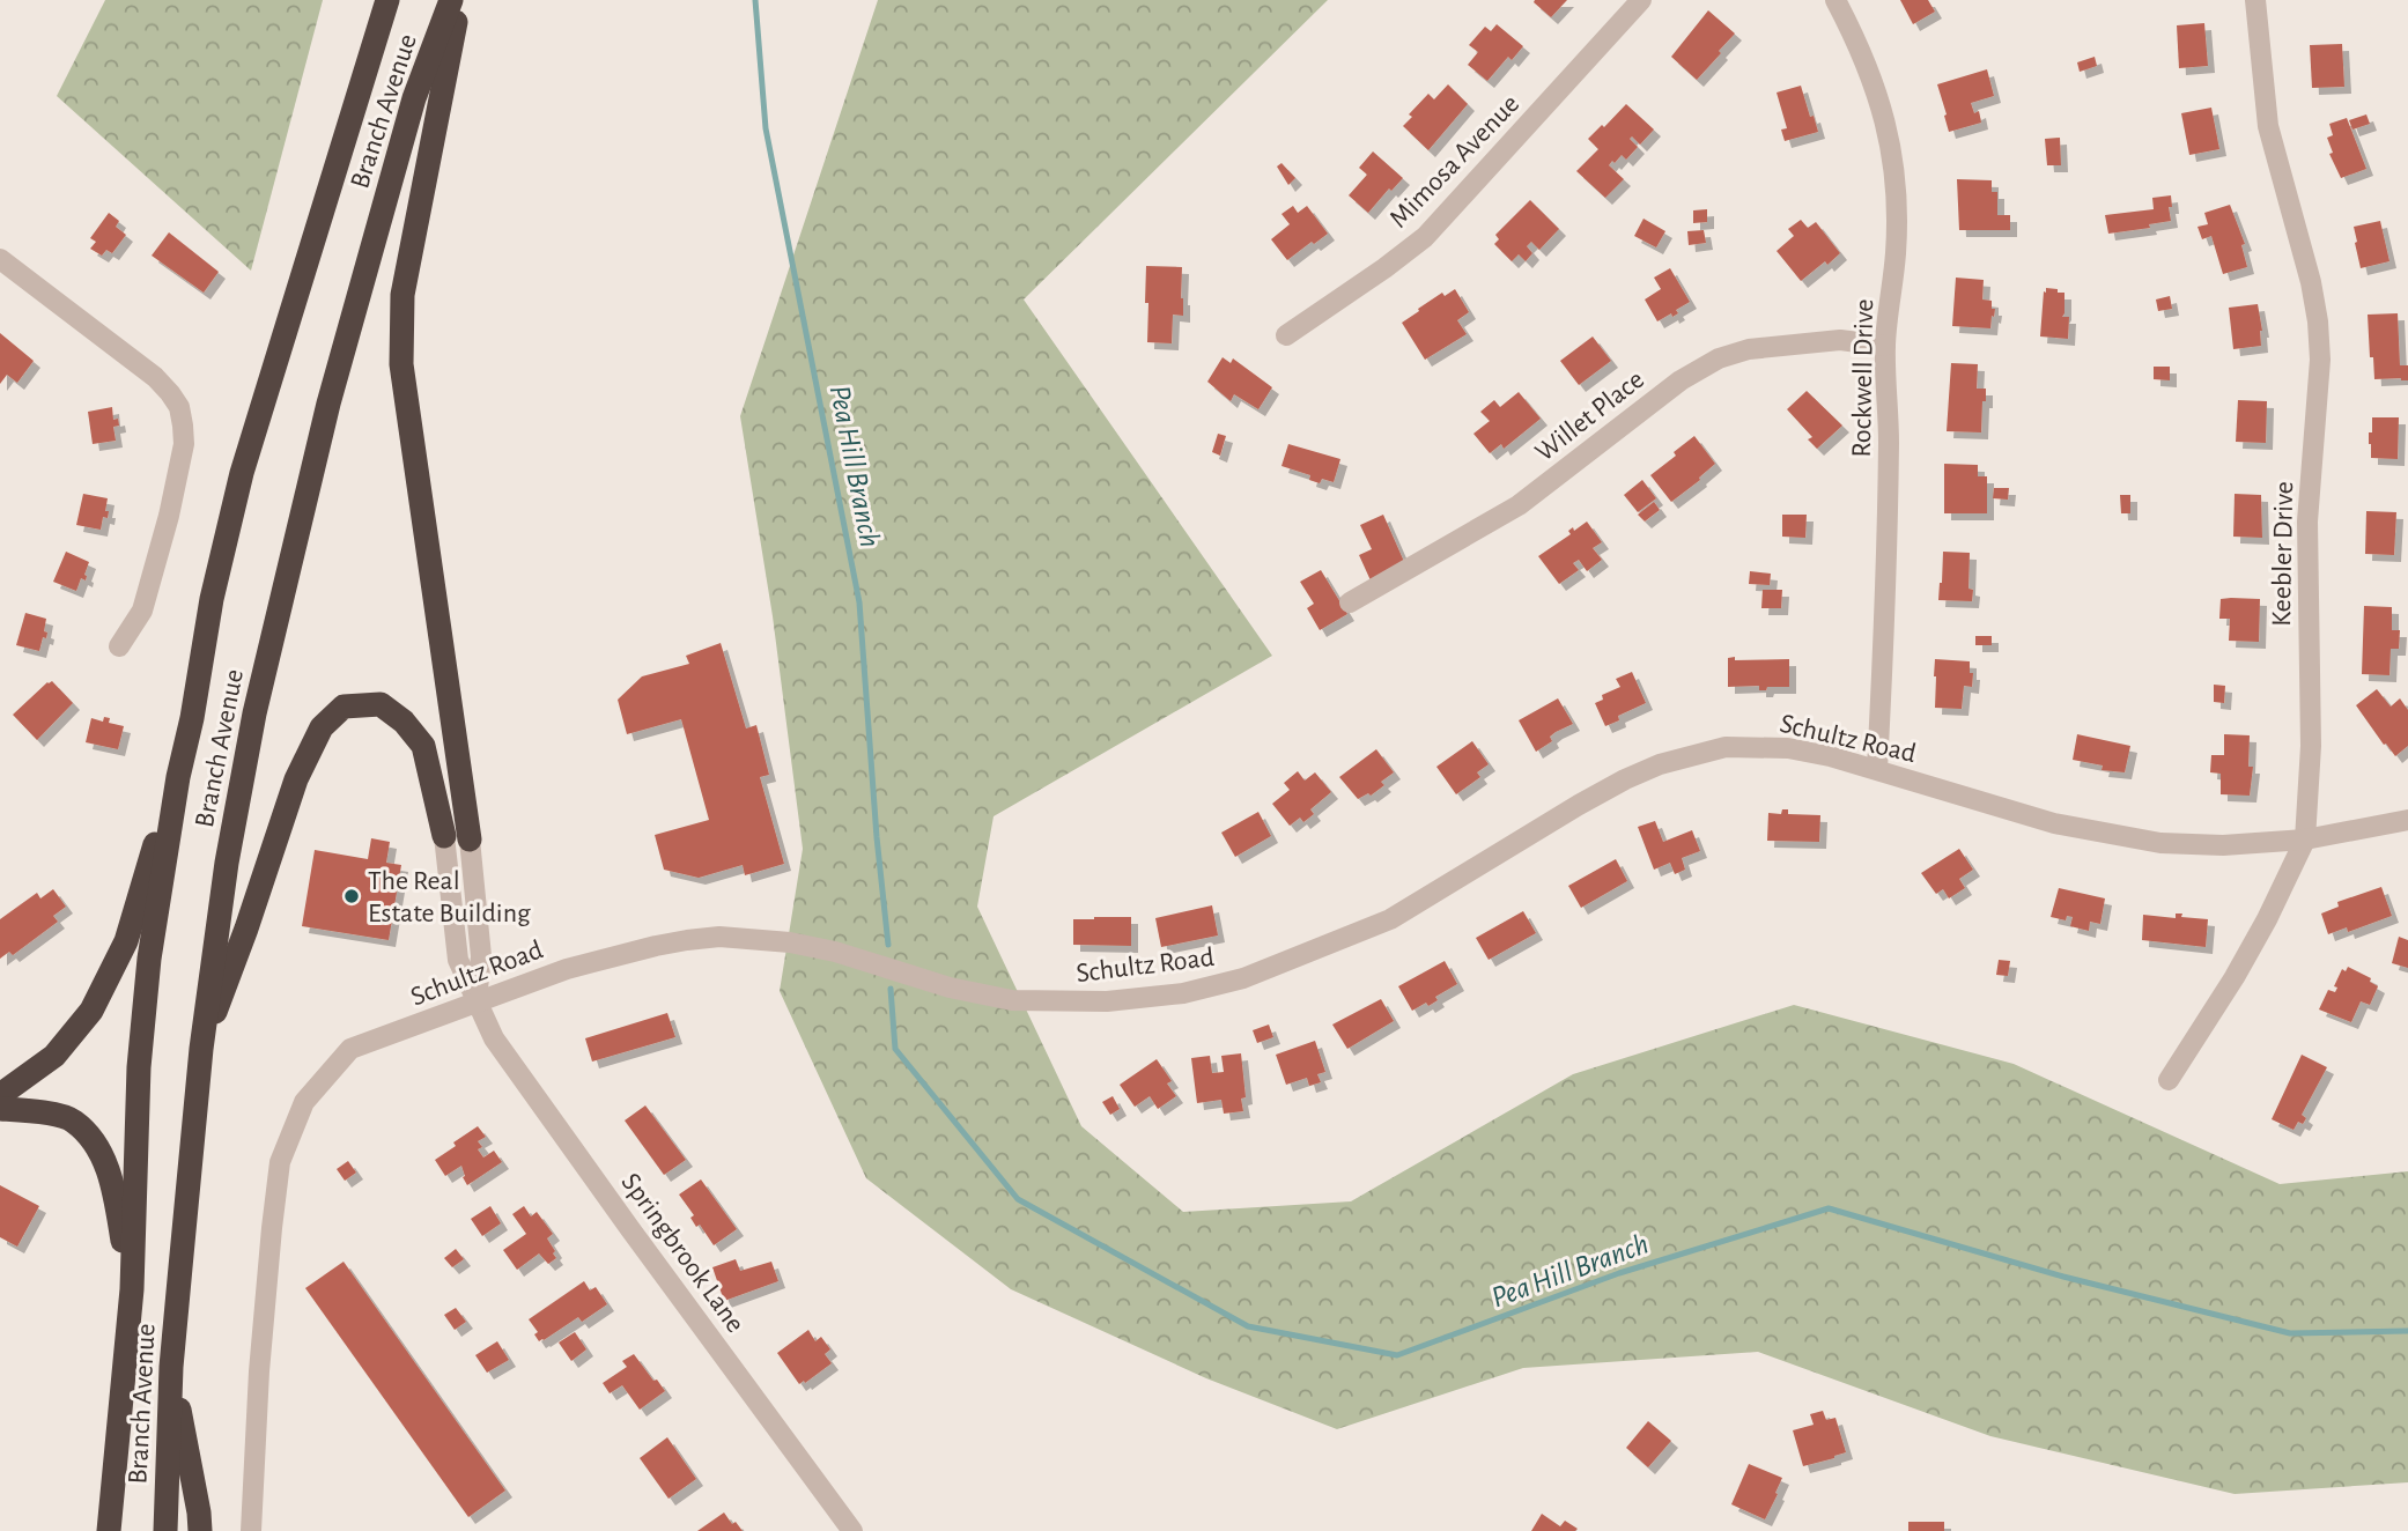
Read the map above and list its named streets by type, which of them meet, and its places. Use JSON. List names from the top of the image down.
{
  "streets": {
    "highway": ["Branch Avenue"],
    "street": [
      "Mimosa Avenue",
      "Rockwell Drive",
      "Willet Place",
      "Keebler Drive",
      "Schultz Road",
      "Springbrook Lane"
    ]
  },
  "crossings": [
    ["Rockwell Drive", "Willet Place"],
    ["Rockwell Drive", "Schultz Road"],
    ["Keebler Drive", "Schultz Road"],
    ["Schultz Road", "Springbrook Lane"]
  ],
  "water": ["Pea Hill Branch"],
  "places": ["The Real Estate Building"]
}
